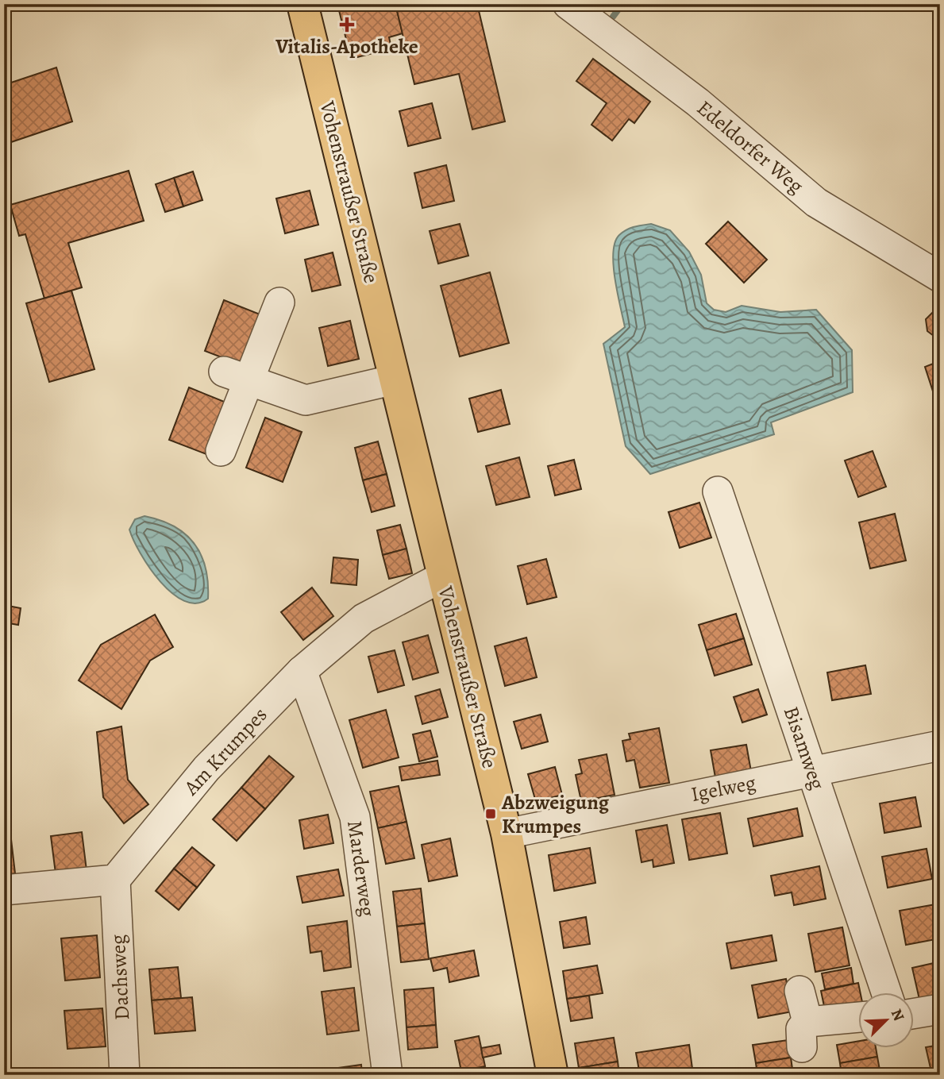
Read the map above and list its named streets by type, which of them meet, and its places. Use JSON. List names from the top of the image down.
{
  "streets": {
    "main road": ["Vohenstraußer Straße"],
    "street": [
      "Edeldorfer Weg",
      "Bisamweg",
      "Am Krumpes",
      "Igelweg",
      "Marderweg",
      "Dachsweg"
    ]
  },
  "crossings": [
    ["Vohenstraußer Straße", "Am Krumpes"],
    ["Vohenstraußer Straße", "Igelweg"],
    ["Bisamweg", "Igelweg"],
    ["Am Krumpes", "Marderweg"],
    ["Am Krumpes", "Dachsweg"]
  ],
  "places": {
    "health": ["Vitalis-Apotheke"],
    "transit": ["Abzweigung Krumpes"]
  },
  "north": "top right"
}
